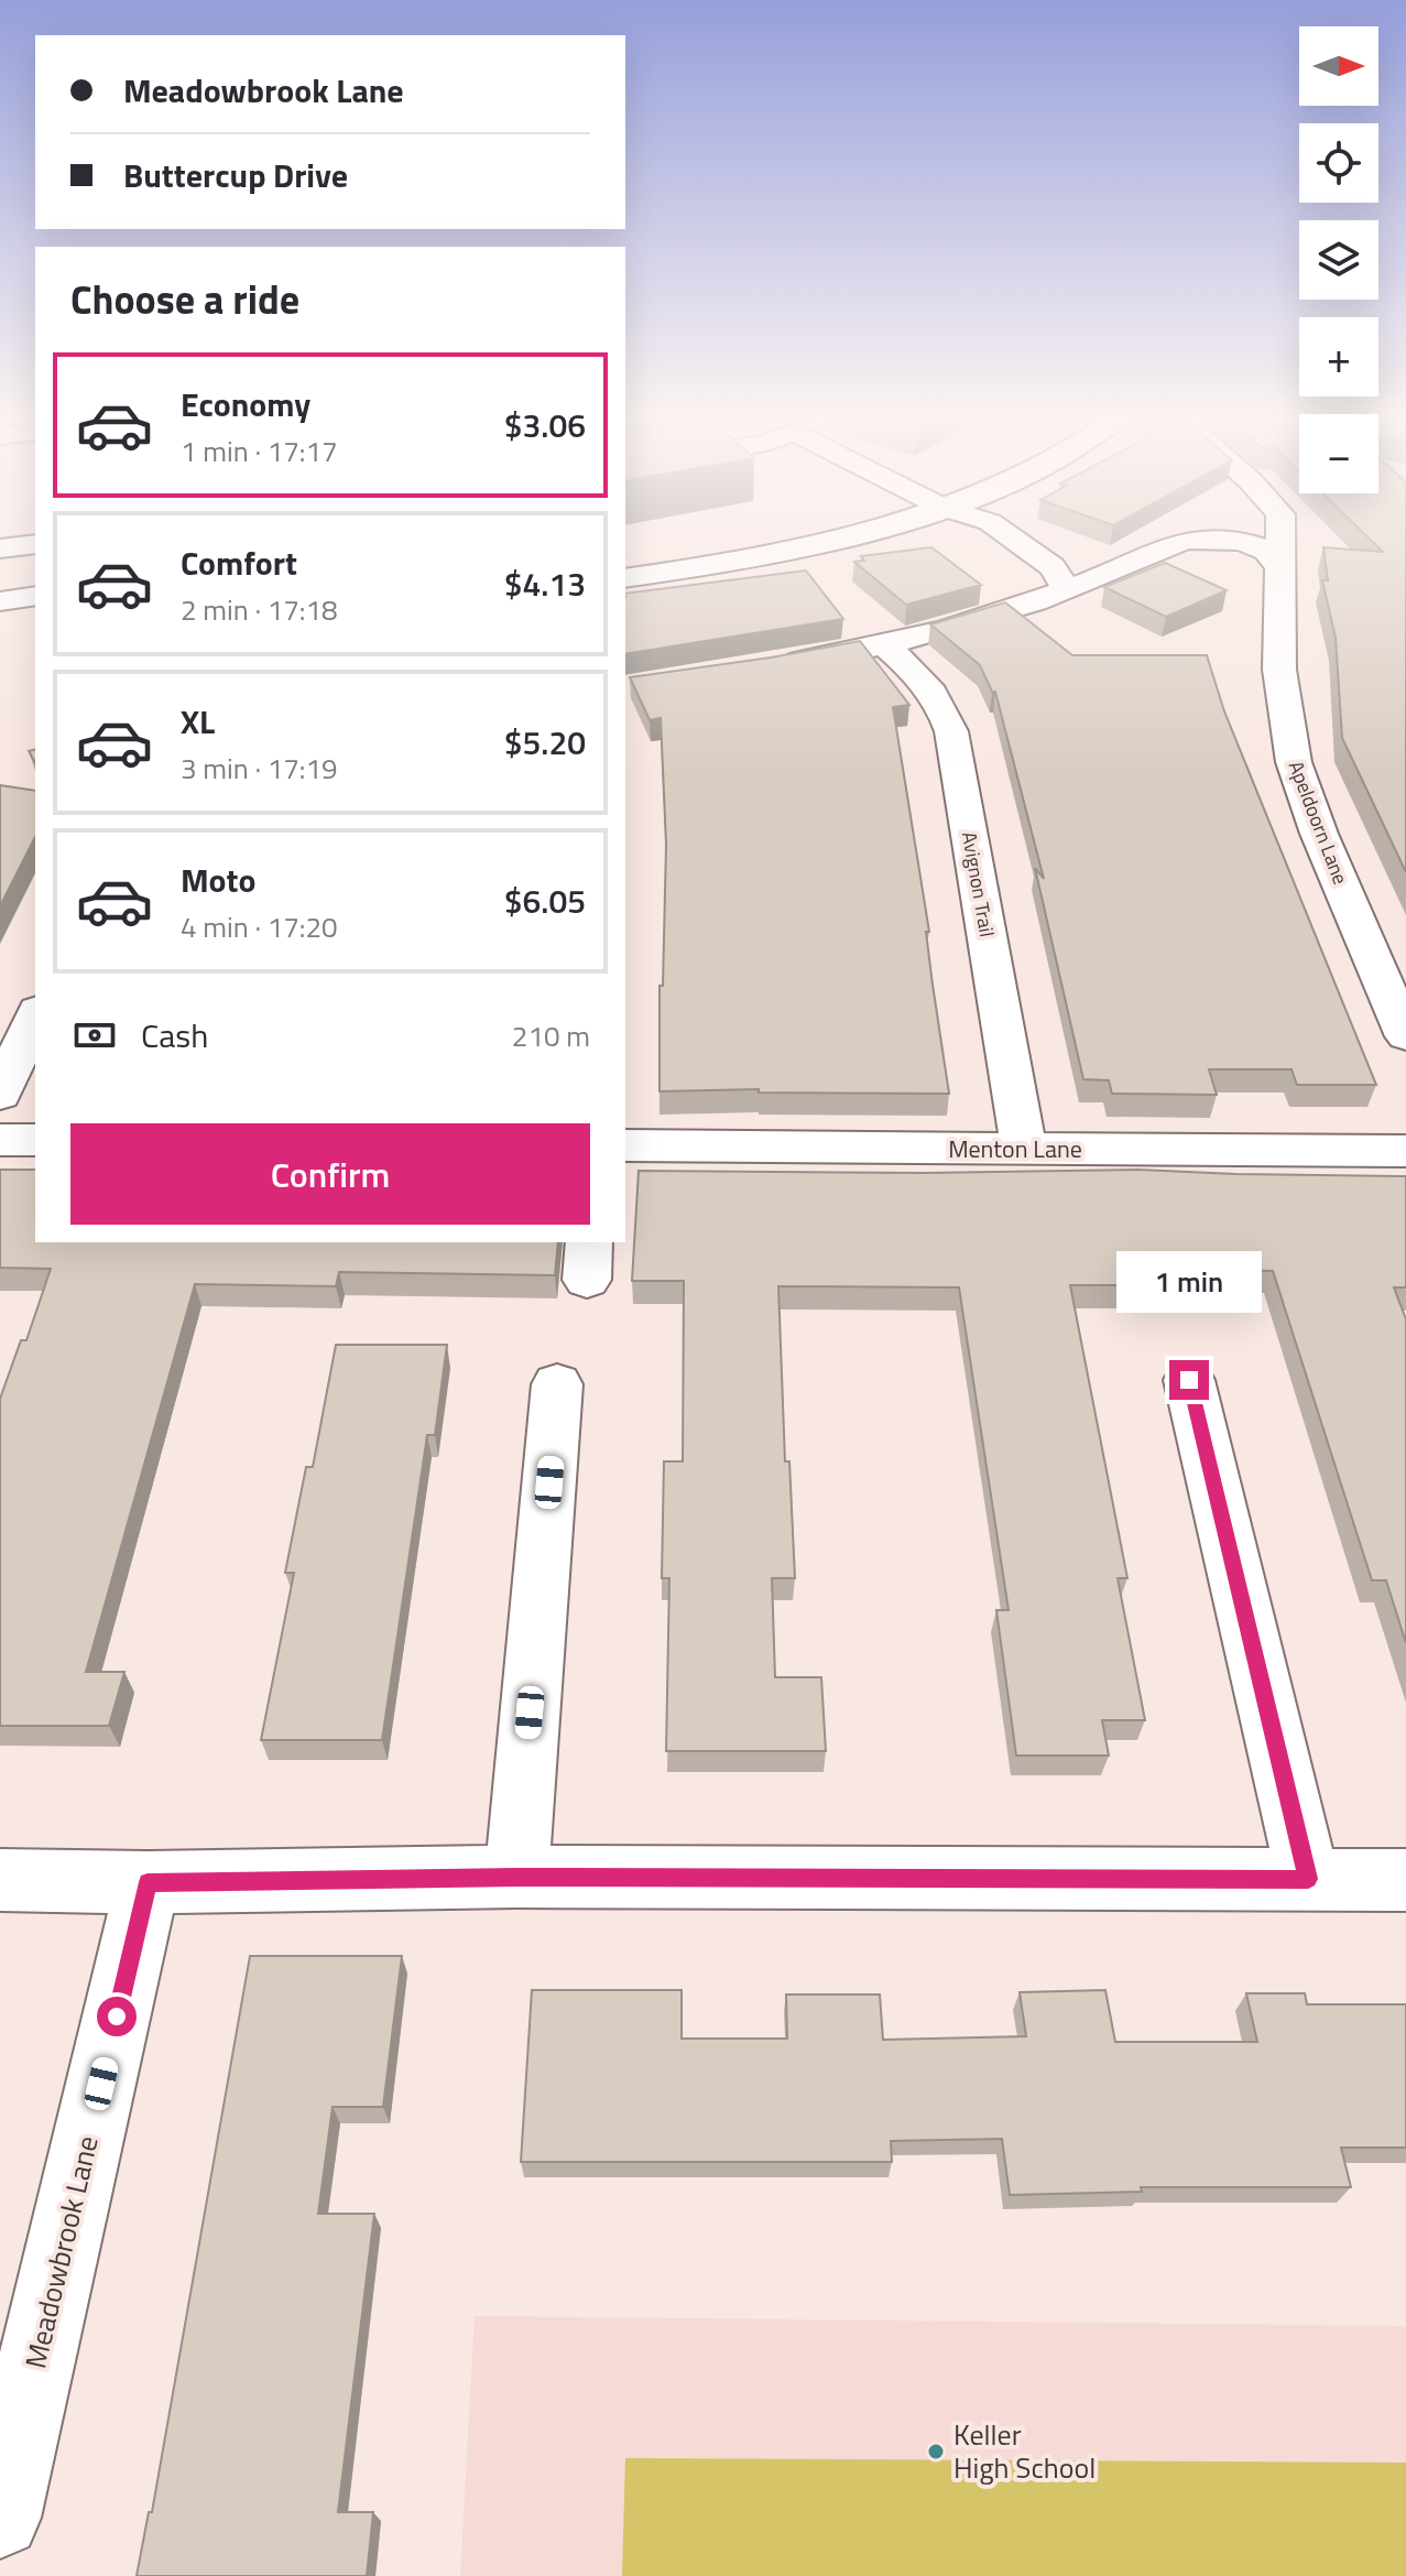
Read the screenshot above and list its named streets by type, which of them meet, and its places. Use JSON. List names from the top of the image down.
{
  "streets": {
    "street": [
      "Apeldoorn Lane",
      "Avignon Trail",
      "Menton Lane",
      "Meadowbrook Lane"
    ]
  },
  "crossings": [
    ["Avignon Trail", "Menton Lane"]
  ],
  "places": ["Keller High School"],
  "north": "right",
  "page": {
    "map_buttons": ["+", "−"],
    "banner": ["Meadowbrook Lane", "Buttercup Drive"],
    "heading": "Choose a ride",
    "list": [
      {
        "name": "Economy",
        "note": "1 min · 17:17",
        "value": "$3.06"
      },
      {
        "name": "Comfort",
        "note": "2 min · 17:18",
        "value": "$4.13"
      },
      {
        "name": "XL",
        "note": "3 min · 17:19",
        "value": "$5.20"
      },
      {
        "name": "Moto",
        "note": "4 min · 17:20",
        "value": "$6.05"
      }
    ],
    "pay": ["Cash", "210 m"],
    "buttons": "Confirm",
    "bubble": "1 min"
  }
}
